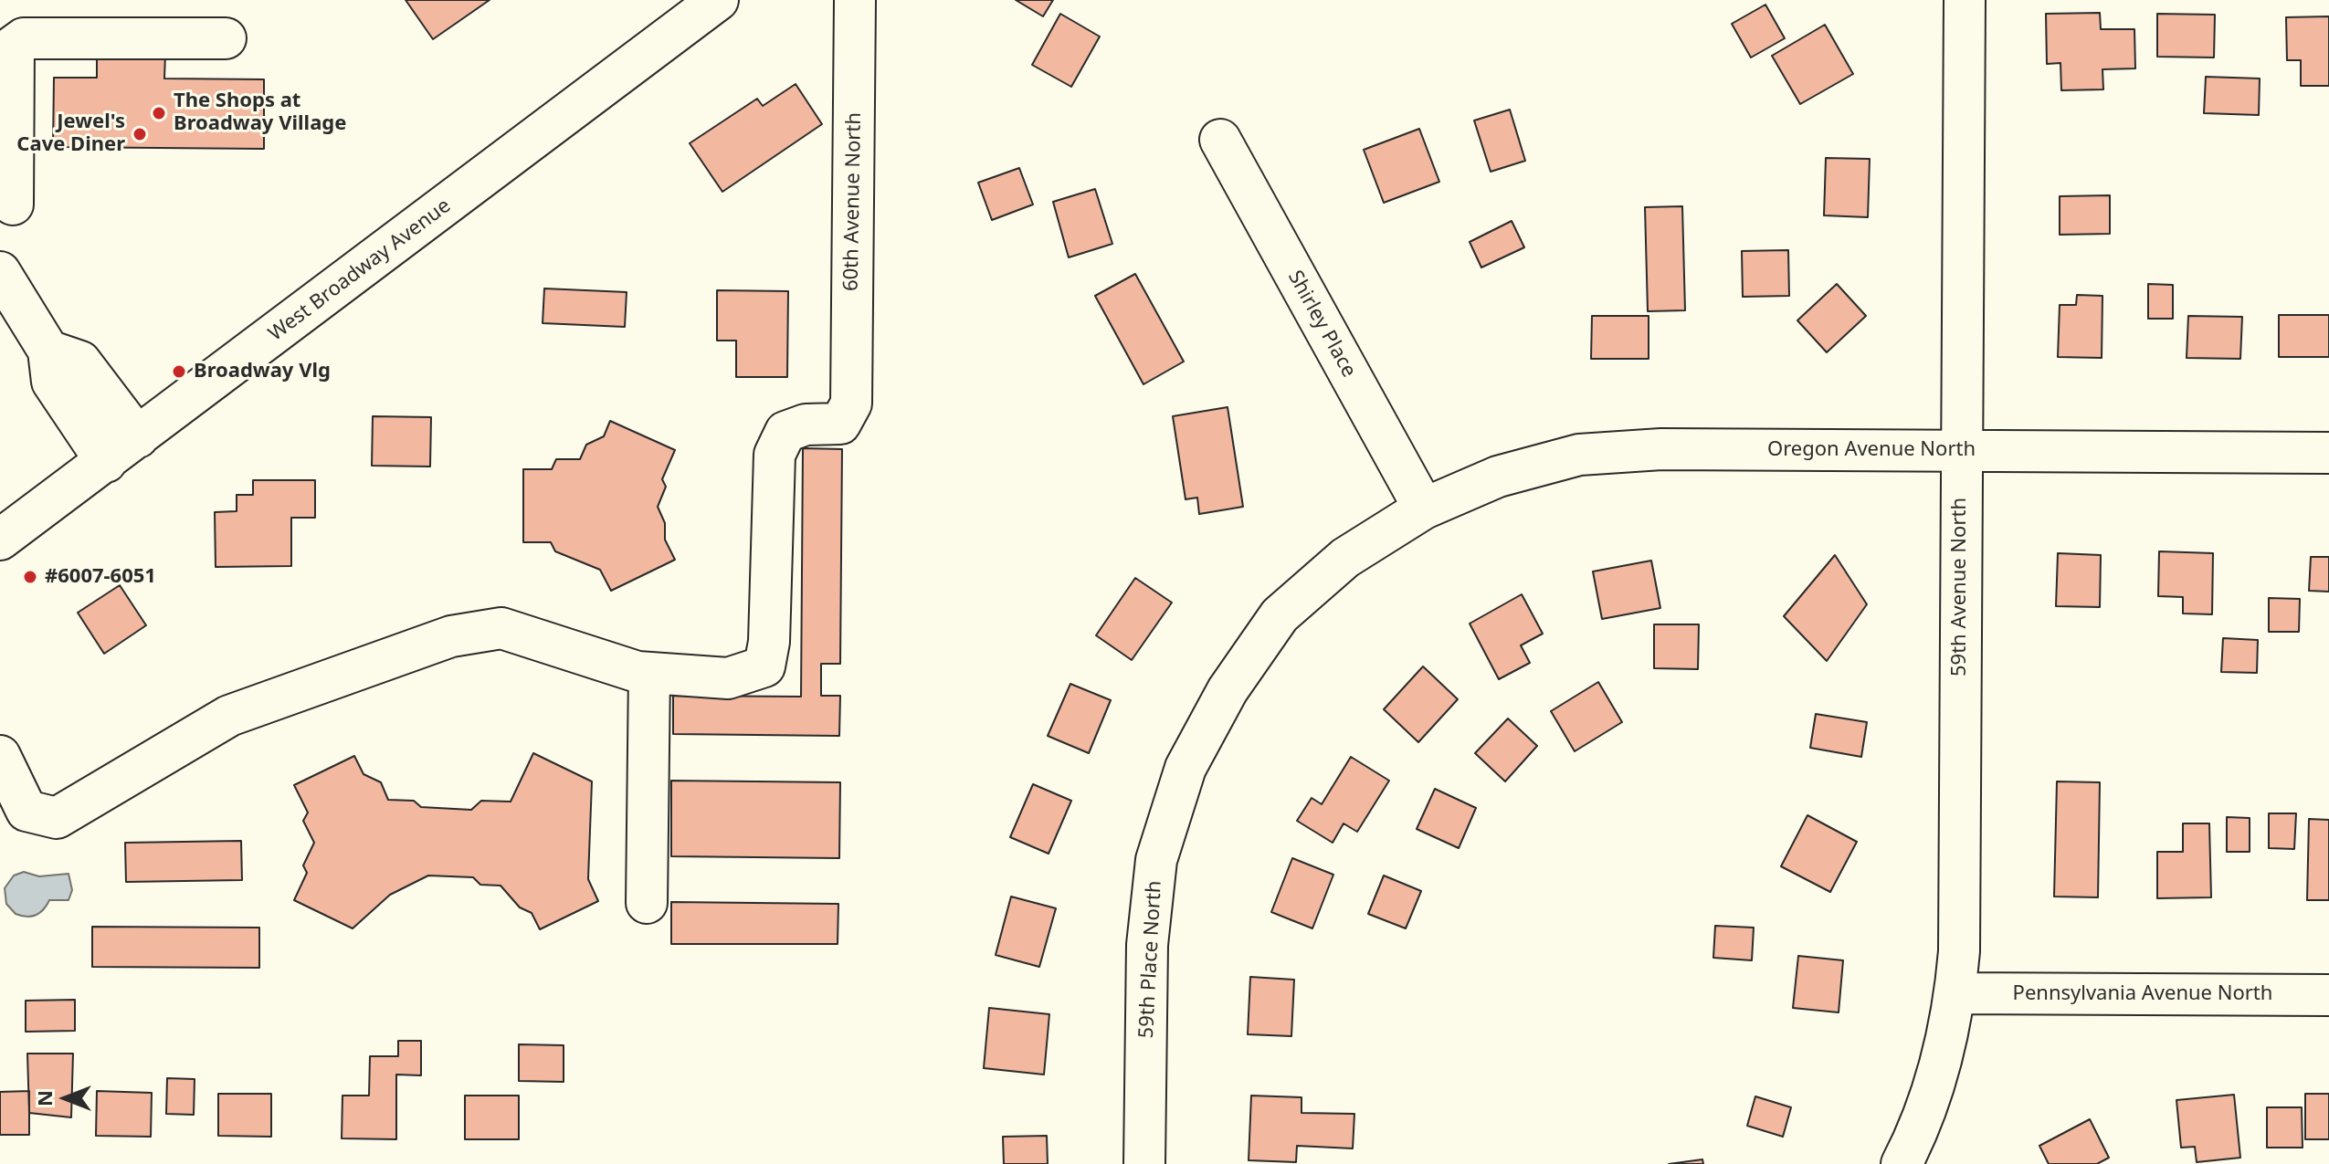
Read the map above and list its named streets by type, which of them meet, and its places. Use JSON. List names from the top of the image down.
{
  "streets": {
    "street": [
      "60th Avenue North",
      "West Broadway Avenue",
      "Shirley Place",
      "Oregon Avenue North",
      "59th Avenue North",
      "59th Place North",
      "Pennsylvania Avenue North"
    ]
  },
  "crossings": [
    ["Shirley Place", "Oregon Avenue North"],
    ["Shirley Place", "59th Place North"],
    ["Oregon Avenue North", "59th Avenue North"],
    ["Oregon Avenue North", "59th Place North"],
    ["59th Avenue North", "Pennsylvania Avenue North"]
  ],
  "places": [
    "The Shops at Broadway Village",
    "Jewel's Cave Diner",
    "Broadway Vlg",
    "#6007-6051"
  ],
  "north": "left"
}
